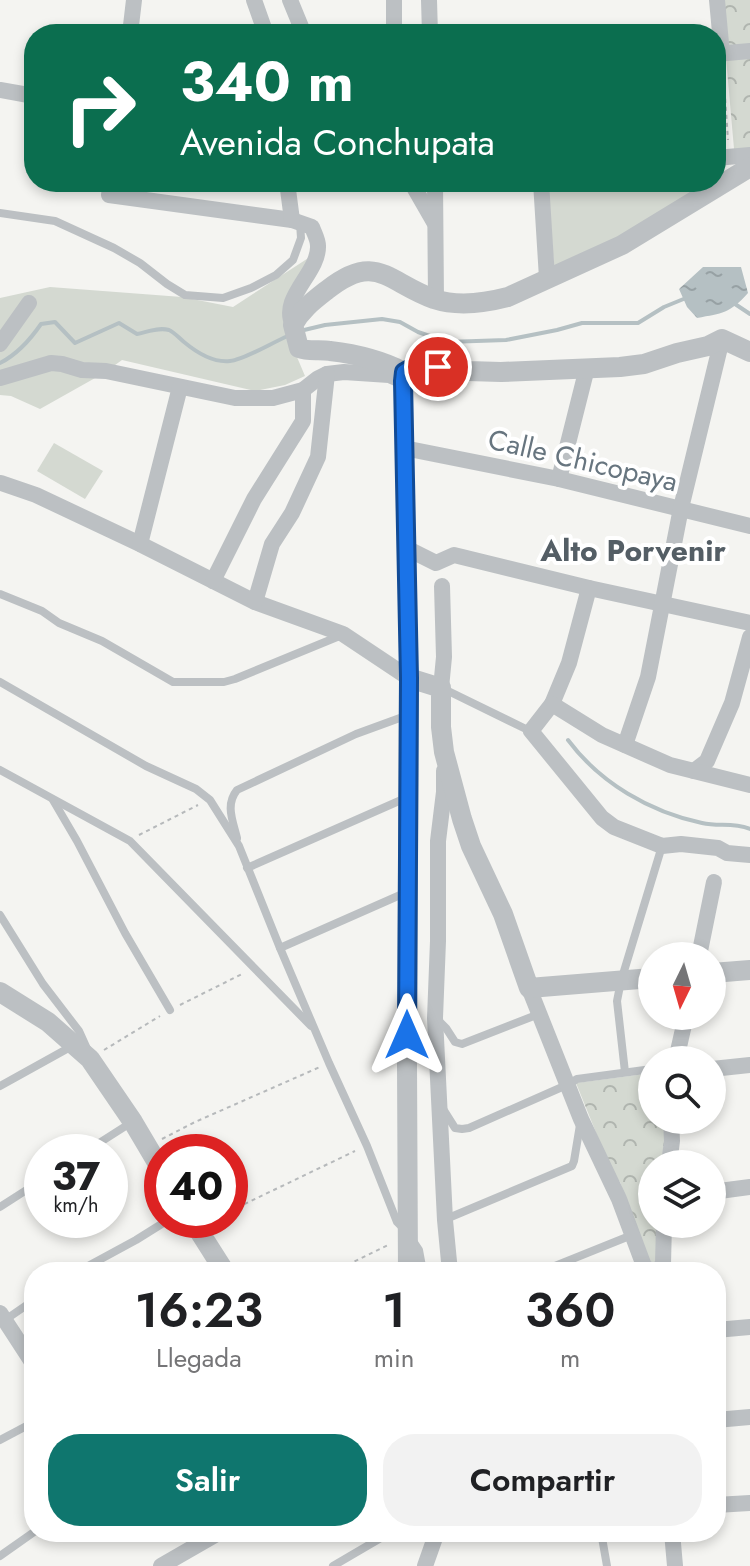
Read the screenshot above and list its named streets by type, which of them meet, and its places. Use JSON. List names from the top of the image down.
{
  "streets": {
    "street": ["Calle Chicopaya"]
  },
  "districts": ["Alto Porvenir"],
  "north": "bottom",
  "page": {
    "turn": ["340 m", "Avenida Conchupata"],
    "speed": "37 km/h",
    "limit": "40",
    "eta": [
      "16:23",
      "Llegada",
      "1",
      "min",
      "360",
      "m"
    ],
    "buttons": ["Salir", "Compartir"]
  }
}
